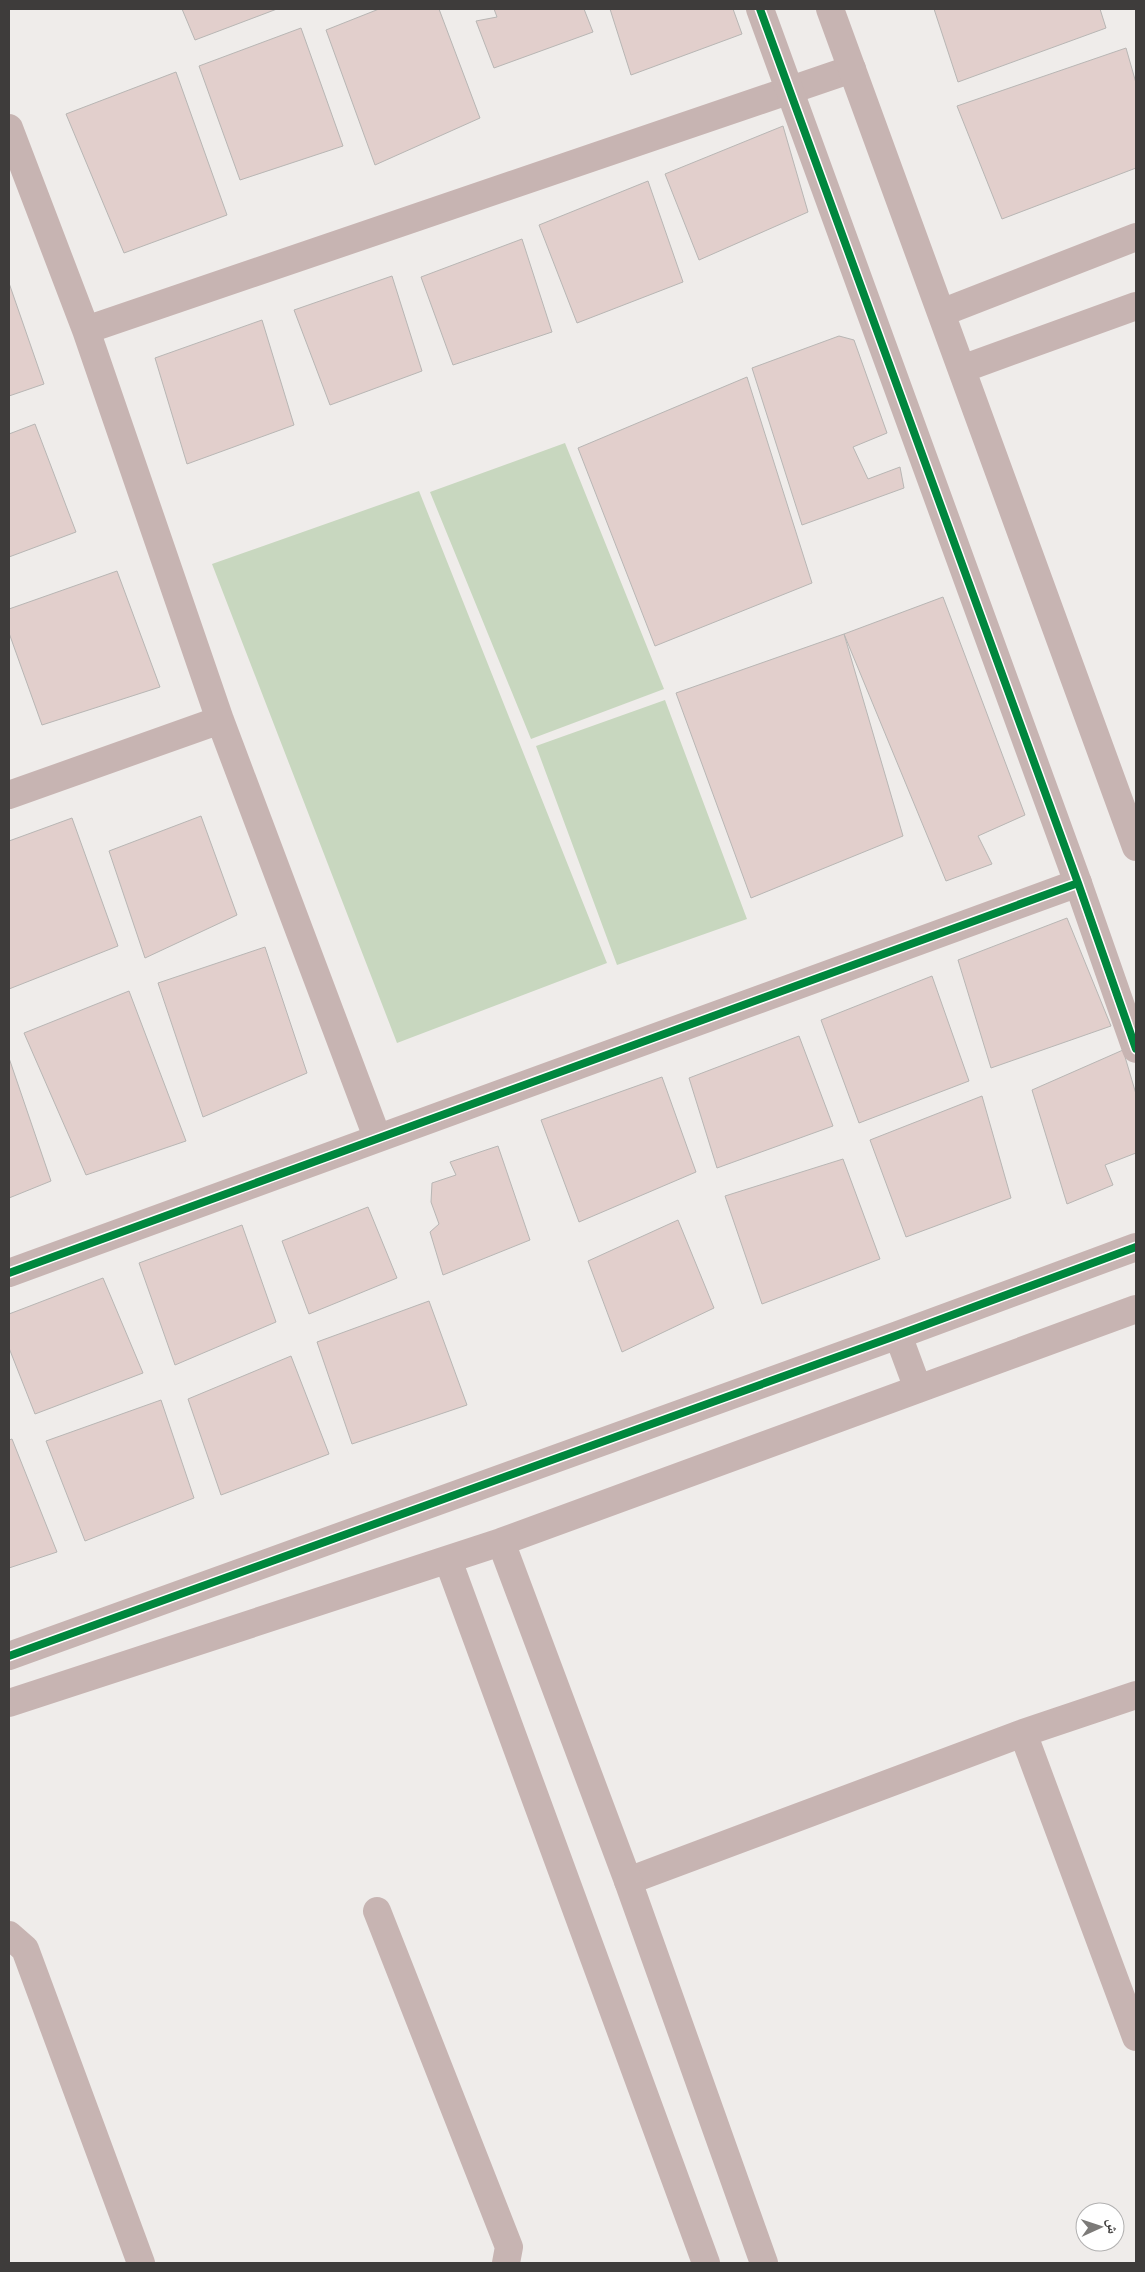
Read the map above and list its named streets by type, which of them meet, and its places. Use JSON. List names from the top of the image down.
{
  "north": "right"
}
